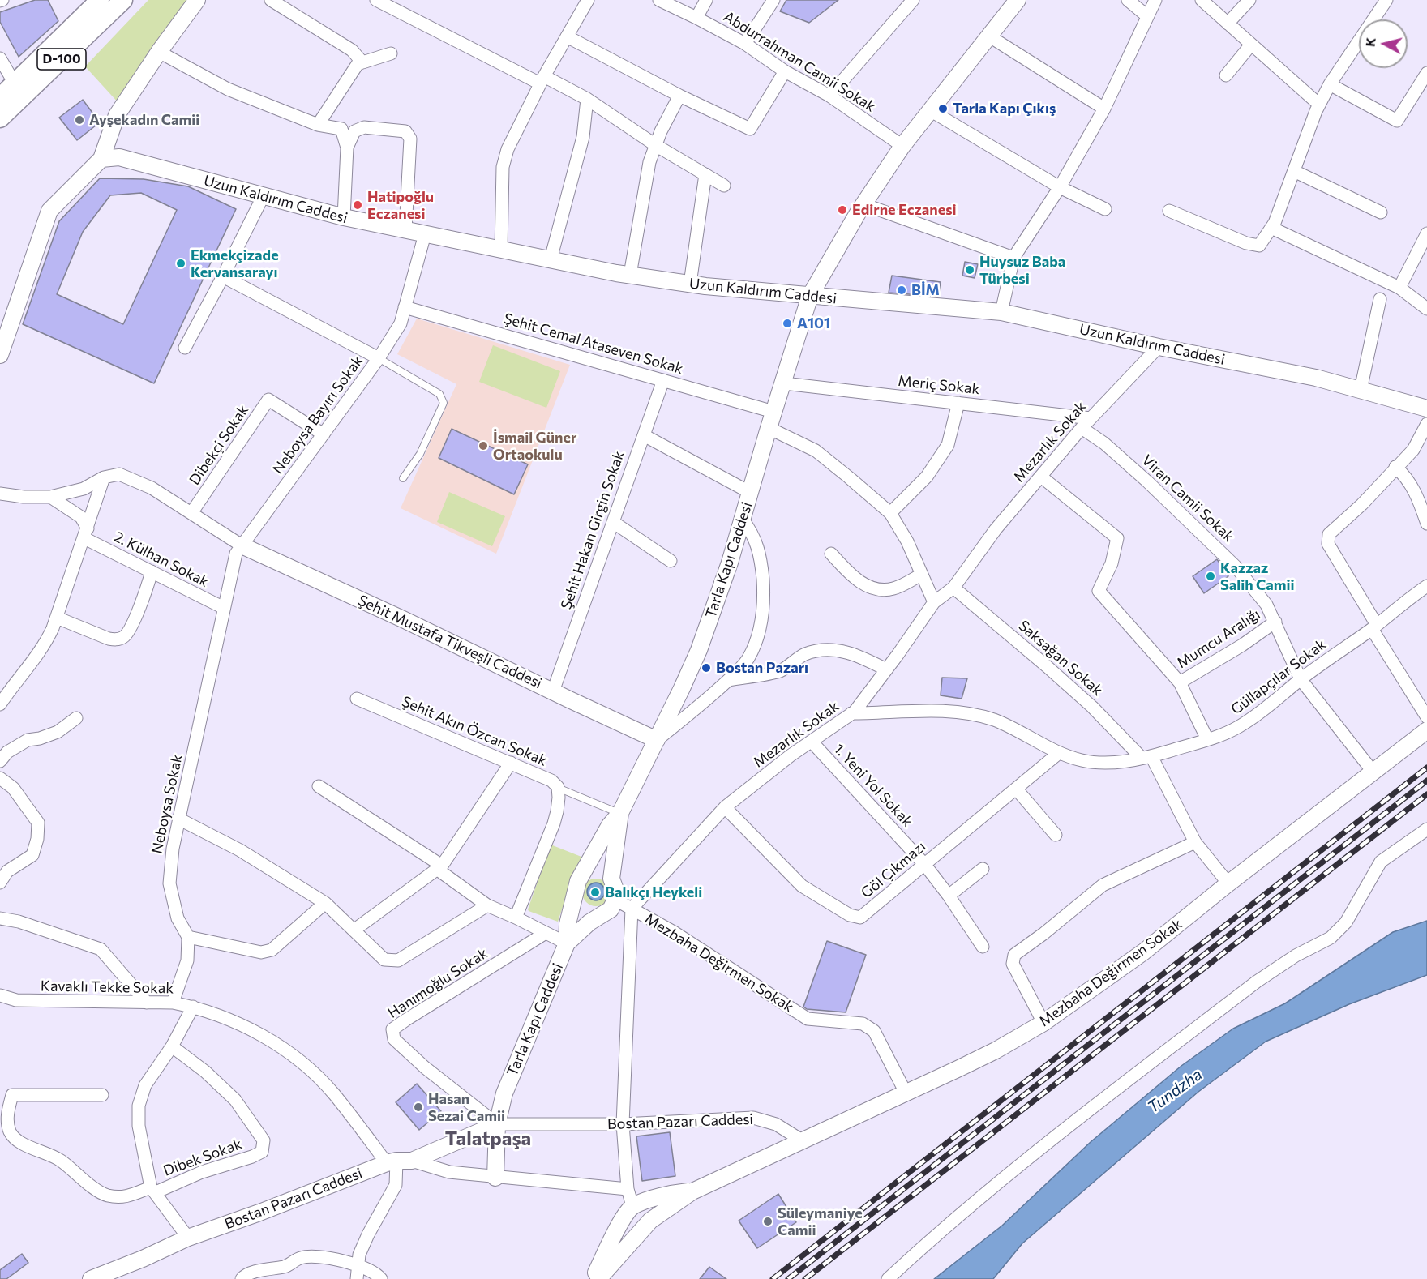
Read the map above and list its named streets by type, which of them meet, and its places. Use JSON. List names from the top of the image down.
{
  "streets": {
    "main road": [
      "D-100",
      "Uzun Kaldırım Caddesi",
      "Tarla Kapı Caddesi",
      "Şehit Mustafa Tikveşli Caddesi",
      "Mezbaha Değirmen Sokak",
      "Bostan Pazarı Caddesi"
    ],
    "street": [
      "Abdurrahman Camii Sokak",
      "Şehit Cemal Ataseven Sokak",
      "Meriç Sokak",
      "Neboysa Bayırı Sokak",
      "Mezarlık Sokak",
      "Dibekçi Sokak",
      "Viran Camii Sokak",
      "Şehit Hakan Girgin Sokak",
      "2. Külhan Sokak",
      "Mumcu Aralığı",
      "Saksağan Sokak",
      "Güllapçılar Sokak",
      "Şehit Akın Özcan Sokak",
      "1. Yeni Yol Sokak",
      "Neboysa Sokak",
      "Göl Çıkmazı",
      "Hanımoğlu Sokak",
      "Kavaklı Tekke Sokak",
      "Dibek Sokak"
    ]
  },
  "crossings": [
    ["Abdurrahman Camii Sokak", "Tarla Kapı Caddesi"],
    ["Uzun Kaldırım Caddesi", "Neboysa Bayırı Sokak"],
    ["Uzun Kaldırım Caddesi", "Mezarlık Sokak"],
    ["Uzun Kaldırım Caddesi", "Tarla Kapı Caddesi"],
    ["Şehit Cemal Ataseven Sokak", "Neboysa Bayırı Sokak"],
    ["Şehit Cemal Ataseven Sokak", "Şehit Hakan Girgin Sokak"],
    ["Şehit Cemal Ataseven Sokak", "Tarla Kapı Caddesi"],
    ["Meriç Sokak", "Mezarlık Sokak"],
    ["Meriç Sokak", "Tarla Kapı Caddesi"],
    ["Neboysa Bayırı Sokak", "Dibekçi Sokak"],
    ["Neboysa Bayırı Sokak", "2. Külhan Sokak"],
    ["Neboysa Bayırı Sokak", "Şehit Mustafa Tikveşli Caddesi"],
    ["Neboysa Bayırı Sokak", "Neboysa Sokak"],
    ["Mezarlık Sokak", "Viran Camii Sokak"],
    ["Mezarlık Sokak", "Saksağan Sokak"],
    ["Mezarlık Sokak", "Güllapçılar Sokak"],
    ["Mezarlık Sokak", "1. Yeni Yol Sokak"],
    ["Mezarlık Sokak", "Göl Çıkmazı"],
    ["Mezarlık Sokak", "Mezbaha Değirmen Sokak"],
    ["Viran Camii Sokak", "Mumcu Aralığı"],
    ["Viran Camii Sokak", "Güllapçılar Sokak"],
    ["Viran Camii Sokak", "Mezbaha Değirmen Sokak"],
    ["Şehit Hakan Girgin Sokak", "Şehit Mustafa Tikveşli Caddesi"],
    ["2. Külhan Sokak", "Neboysa Sokak"],
    ["Tarla Kapı Caddesi", "Şehit Mustafa Tikveşli Caddesi"],
    ["Tarla Kapı Caddesi", "Mezbaha Değirmen Sokak"],
    ["Tarla Kapı Caddesi", "Hanımoğlu Sokak"],
    ["Tarla Kapı Caddesi", "Bostan Pazarı Caddesi"],
    ["Saksağan Sokak", "Güllapçılar Sokak"],
    ["Saksağan Sokak", "Mezbaha Değirmen Sokak"],
    ["Güllapçılar Sokak", "Göl Çıkmazı"],
    ["1. Yeni Yol Sokak", "Göl Çıkmazı"],
    ["Hanımoğlu Sokak", "Bostan Pazarı Caddesi"],
    ["Kavaklı Tekke Sokak", "Bostan Pazarı Caddesi"]
  ],
  "districts": ["Talatpaşa"],
  "water": ["Tundzha"],
  "places": [
    "Tarla Kapı Çıkış",
    "Ayşekadın Camii",
    "Hatipoğlu Eczanesi",
    "Edirne Eczanesi",
    "Ekmekçizade Kervansarayı",
    "Huysuz Baba Türbesi",
    "BİM",
    "A101",
    "İsmail Güner Ortaokulu",
    "Kazzaz Salih Camii",
    "Bostan Pazarı",
    "Balıkçı Heykeli",
    "Hasan Sezai Camii",
    "Süleymaniye Camii"
  ],
  "north": "left"
}
